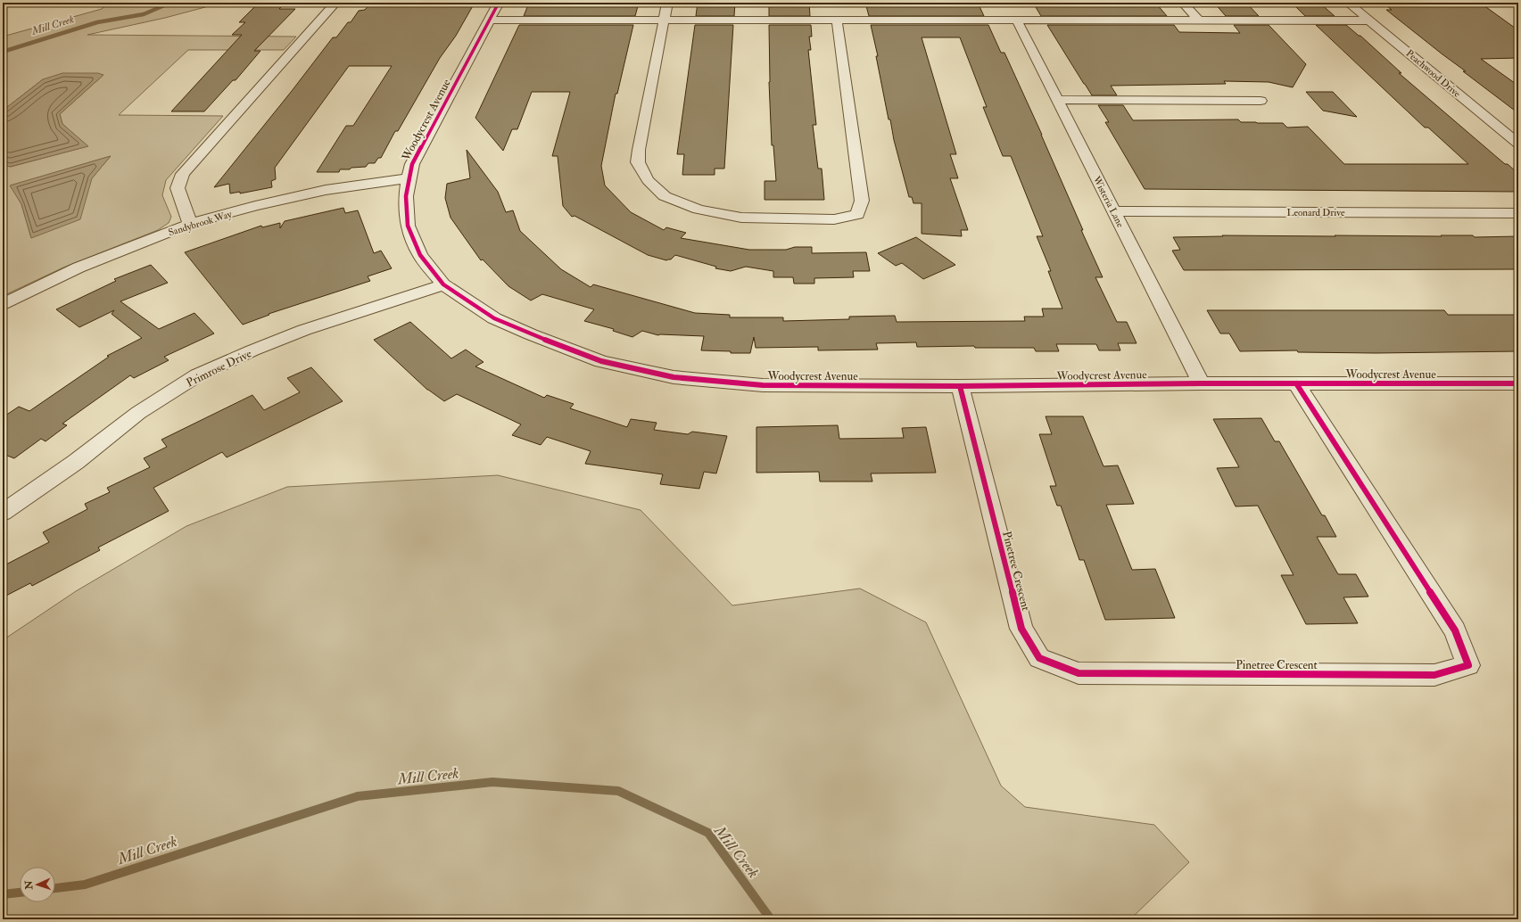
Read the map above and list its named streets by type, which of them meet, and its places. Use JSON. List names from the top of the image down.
{
  "streets": {
    "street": [
      "Peachwood Drive",
      "Woodycrest Avenue",
      "Wisteria Lane",
      "Leonard Drive",
      "Sandybrook Way",
      "Primrose Drive",
      "Pinetree Crescent"
    ]
  },
  "crossings": [
    ["Woodycrest Avenue", "Wisteria Lane"],
    ["Woodycrest Avenue", "Sandybrook Way"],
    ["Woodycrest Avenue", "Primrose Drive"],
    ["Woodycrest Avenue", "Pinetree Crescent"],
    ["Wisteria Lane", "Leonard Drive"]
  ],
  "water": ["Mill Creek"],
  "north": "left"
}
